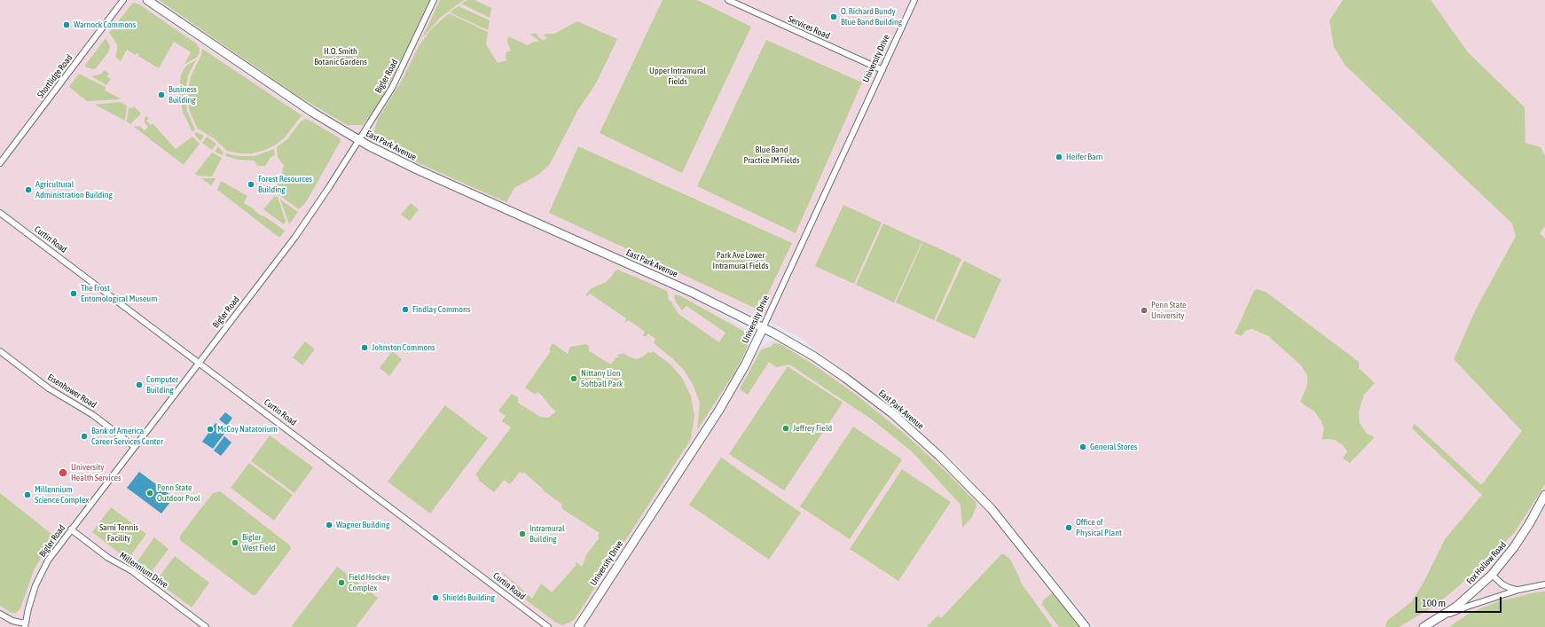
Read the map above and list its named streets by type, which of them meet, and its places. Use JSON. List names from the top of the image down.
{
  "streets": {
    "main road": ["University Drive", "East Park Avenue", "Fox Hollow Road"],
    "street": [
      "Services Road",
      "Shortlidge Road",
      "Bigler Road",
      "Curtin Road",
      "Eisenhower Road",
      "Millennium Drive"
    ]
  },
  "crossings": [
    ["Services Road", "University Drive"],
    ["University Drive", "East Park Avenue"],
    ["Bigler Road", "East Park Avenue"],
    ["Bigler Road", "Curtin Road"],
    ["Bigler Road", "Eisenhower Road"],
    ["Bigler Road", "Millennium Drive"]
  ],
  "parks": [
    "H.O. Smith Botanic Gardens",
    "Upper Intramural Fields",
    "Blue Band Practice IM Fields",
    "Park Ave Lower Intramural Fields",
    "Sarni Tennis Facility"
  ],
  "places": [
    "O. Richard Bundy Blue Band Building",
    "Warnock Commons",
    "Business Building",
    "Heifer Barn",
    "Forest Resources Building",
    "Agricultural Administration Building",
    "The Frost Entomological Museum",
    "Findlay Commons",
    "Penn State University",
    "Johnston Commons",
    "Nittany Lion Softball Park",
    "Computer Building",
    "Jeffrey Field",
    "McCoy Natatorium",
    "Bank of America Career Services Center",
    "General Stores",
    "University Health Services",
    "Penn State Outdoor Pool",
    "Millennium Science Complex",
    "Wagner Building",
    "Office of Physical Plant",
    "Intramural Building",
    "Bigler West Field",
    "Field Hockey Complex",
    "Shields Building"
  ],
  "scale_bar": "100 m"
}
